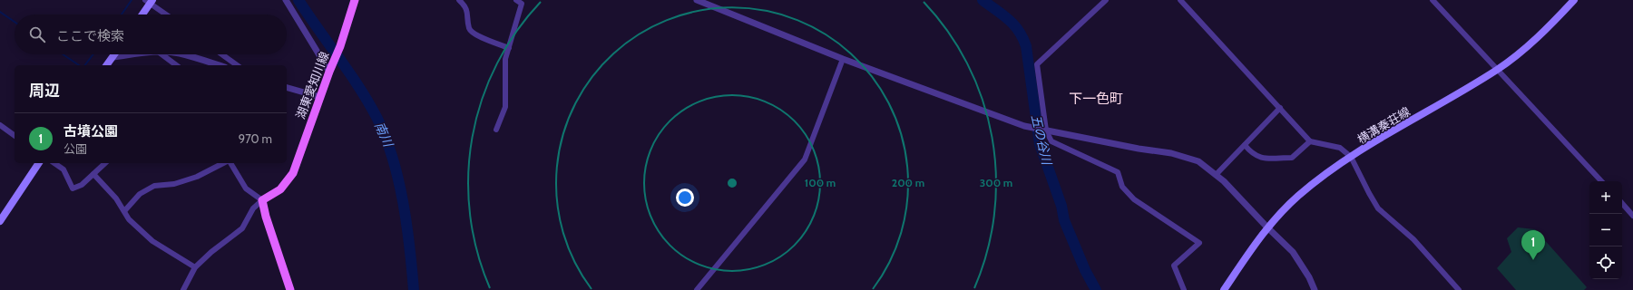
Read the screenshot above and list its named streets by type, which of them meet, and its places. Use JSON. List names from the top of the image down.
{
  "streets": {
    "main road": ["湖東愛知川線", "横溝秦荘線"]
  },
  "districts": ["下一色町"],
  "water": ["南川", "五の谷川"],
  "page": {
    "search": "ここで検索",
    "heading": "周辺",
    "list": [
      {
        "mark": "1",
        "name": "古墳公園",
        "note": "公園",
        "value": "970 m"
      }
    ],
    "map_buttons": ["+", "−"],
    "pins": "1"
  },
  "rings": ["100 m", "200 m", "300 m"]
}
